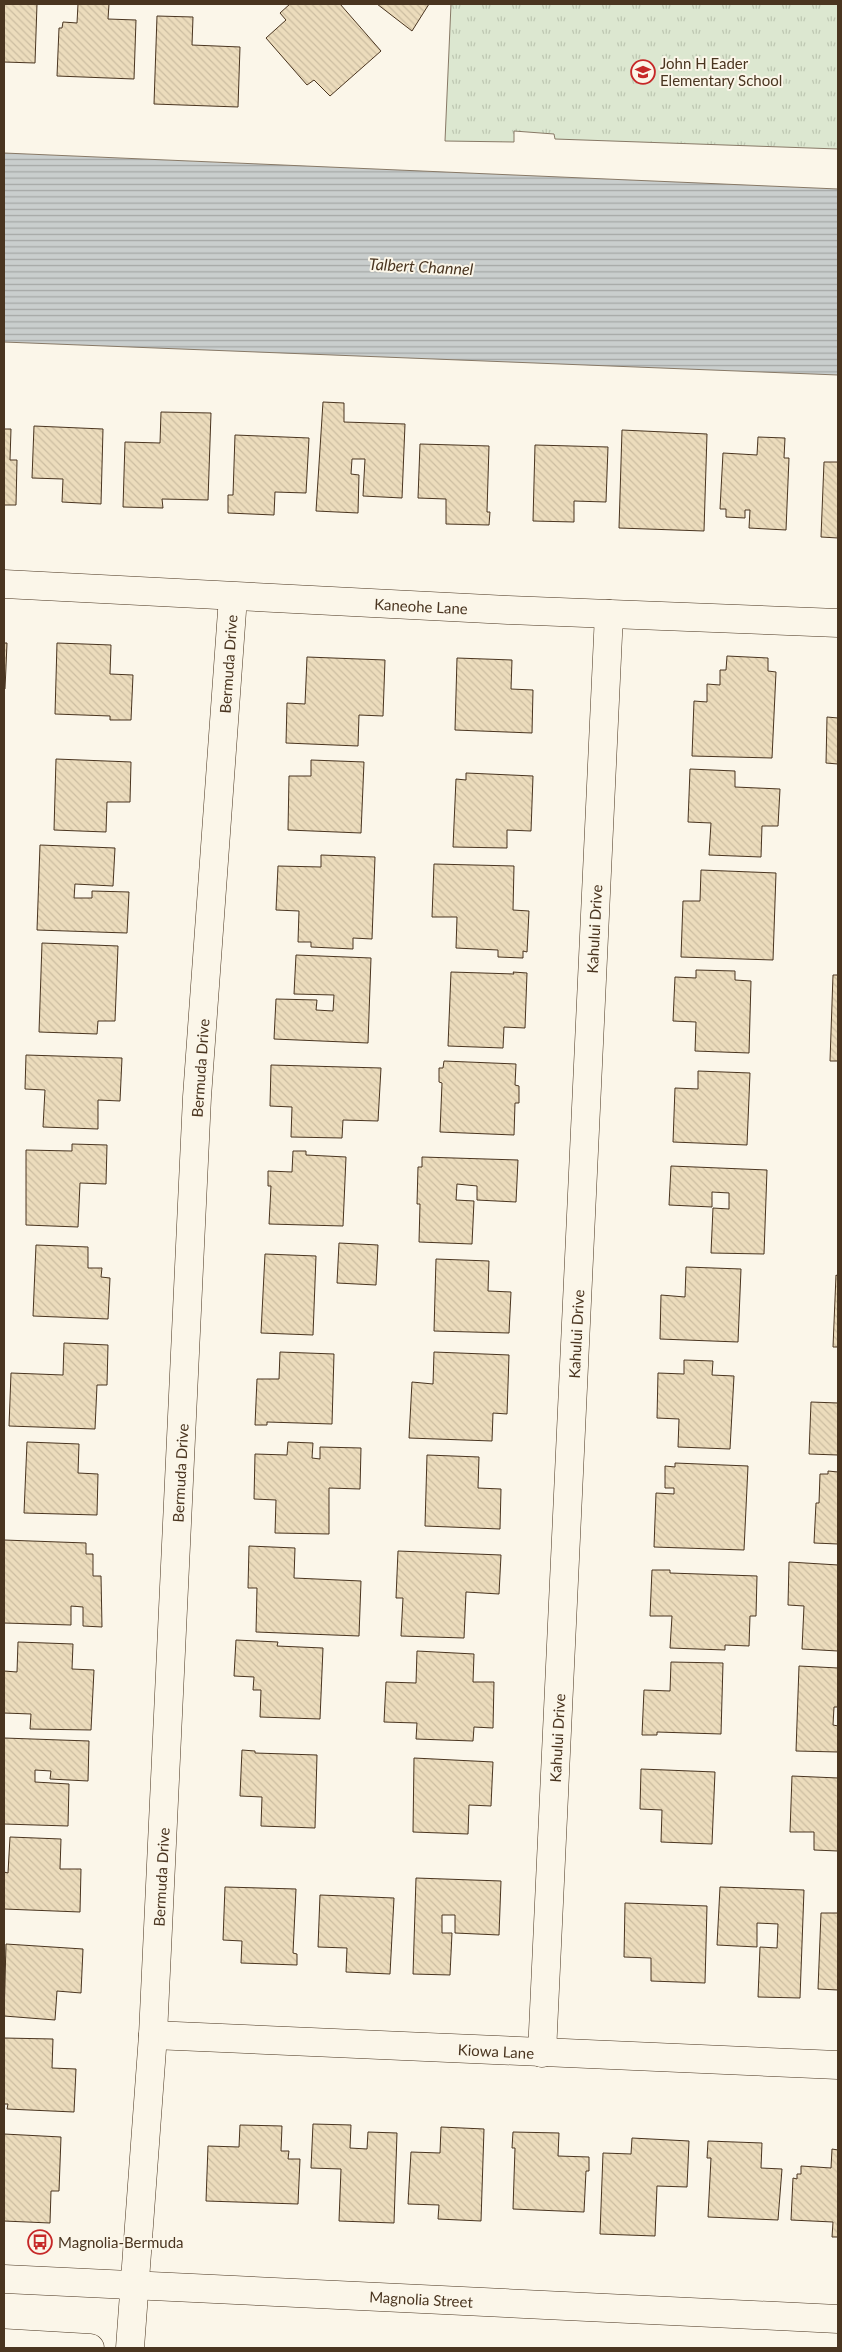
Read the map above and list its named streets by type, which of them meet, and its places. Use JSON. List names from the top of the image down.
{
  "streets": {
    "street": [
      "Kaneohe Lane",
      "Bermuda Drive",
      "Kahului Drive",
      "Kiowa Lane",
      "Magnolia Street"
    ]
  },
  "crossings": [
    ["Kaneohe Lane", "Bermuda Drive"],
    ["Kaneohe Lane", "Kahului Drive"],
    ["Bermuda Drive", "Kiowa Lane"],
    ["Bermuda Drive", "Magnolia Street"],
    ["Kahului Drive", "Kiowa Lane"]
  ],
  "water": ["Talbert Channel"],
  "places": {
    "school or university": ["John H Eader Elementary School"],
    "bus stop": ["Magnolia-Bermuda"]
  }
}
